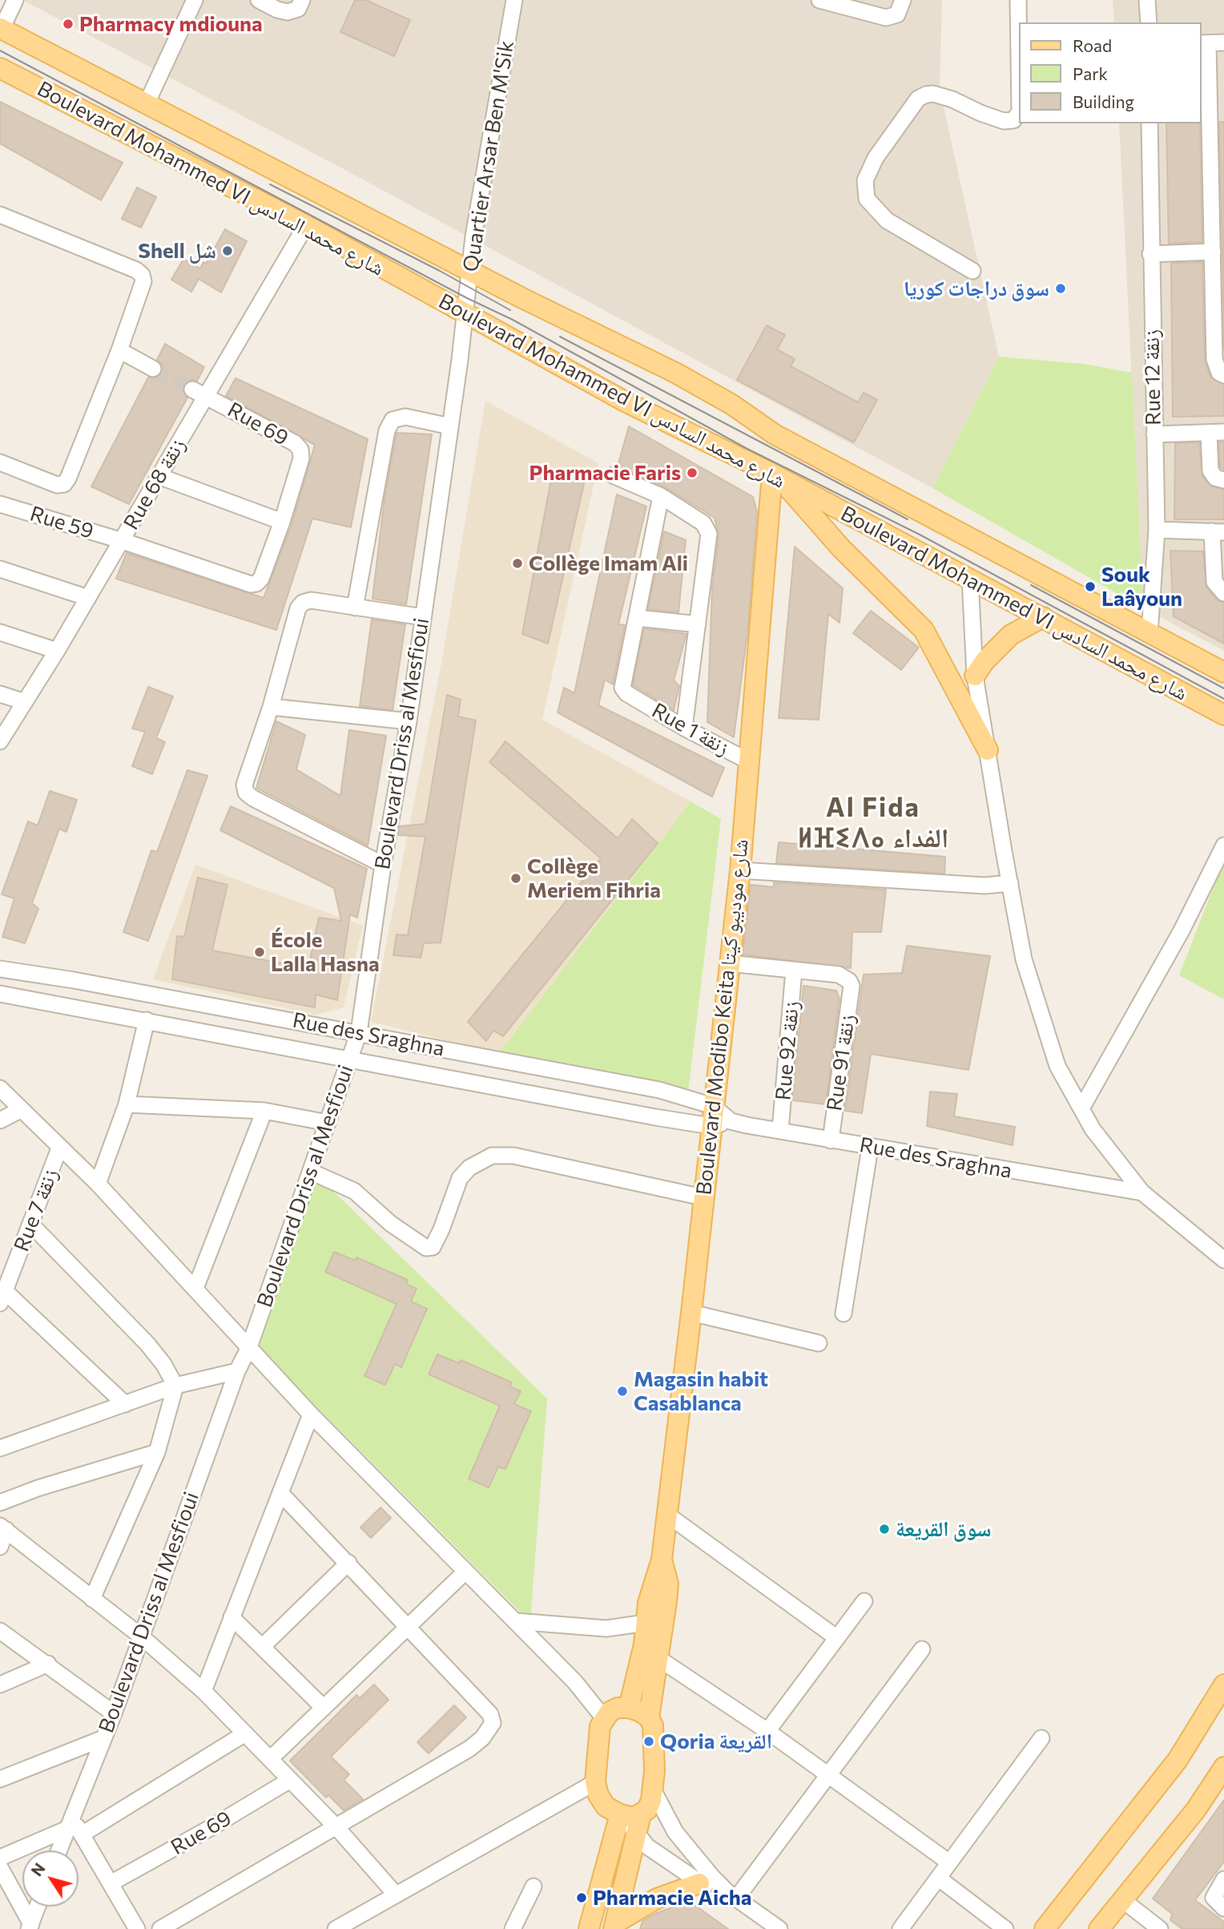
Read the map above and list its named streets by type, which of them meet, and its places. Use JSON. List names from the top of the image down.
{
  "streets": {
    "main road": ["Boulevard Mohammed VI شارع محمد السادس", "Boulevard Modibo Keita شارع موديبو كيتا"],
    "street": [
      "Quartier Arsar Ben M'Sik",
      "Rue 12 زنقة",
      "Rue 69",
      "Rue 68 زنقة",
      "Rue 59",
      "Rue 1 زنقة",
      "Boulevard Driss al Mesfioui",
      "Rue des Sraghna",
      "Rue 92 زنقة",
      "Rue 91 زنقة",
      "Rue 7 زنقة"
    ]
  },
  "crossings": [
    ["Quartier Arsar Ben M'Sik", "Boulevard Mohammed VI شارع محمد السادس"],
    ["Quartier Arsar Ben M'Sik", "Boulevard Driss al Mesfioui"],
    ["Boulevard Mohammed VI شارع محمد السادس", "Rue 12 زنقة"],
    ["Boulevard Mohammed VI شارع محمد السادس", "Rue 68 زنقة"],
    ["Boulevard Mohammed VI شارع محمد السادس", "Boulevard Driss al Mesfioui"],
    ["Boulevard Mohammed VI شارع محمد السادس", "Boulevard Modibo Keita شارع موديبو كيتا"],
    ["Rue 69", "Rue 68 زنقة"],
    ["Rue 69", "Rue 59"],
    ["Rue 68 زنقة", "Rue 59"],
    ["Rue 1 زنقة", "Boulevard Modibo Keita شارع موديبو كيتا"],
    ["Boulevard Driss al Mesfioui", "Rue des Sraghna"],
    ["Boulevard Modibo Keita شارع موديبو كيتا", "Rue des Sraghna"],
    ["Rue des Sraghna", "Rue 92 زنقة"],
    ["Rue des Sraghna", "Rue 91 زنقة"],
    ["Rue 92 زنقة", "Rue 91 زنقة"]
  ],
  "districts": ["Al Fida ⵍⴼⵉⴷⴰ الفداء"],
  "places": [
    "Pharmacy mdiouna",
    "Shell شل",
    "سوق دراجات كوريا",
    "Pharmacie Faris",
    "Collège Imam Ali",
    "Souk Laâyoun",
    "Collège Meriem Fihria",
    "École Lalla Hasna",
    "Magasin habit Casablanca",
    "سوق القريعة",
    "Qoria القريعة",
    "Pharmacie Aicha"
  ],
  "legend": ["Road", "Park", "Building"],
  "north": "top left"
}
